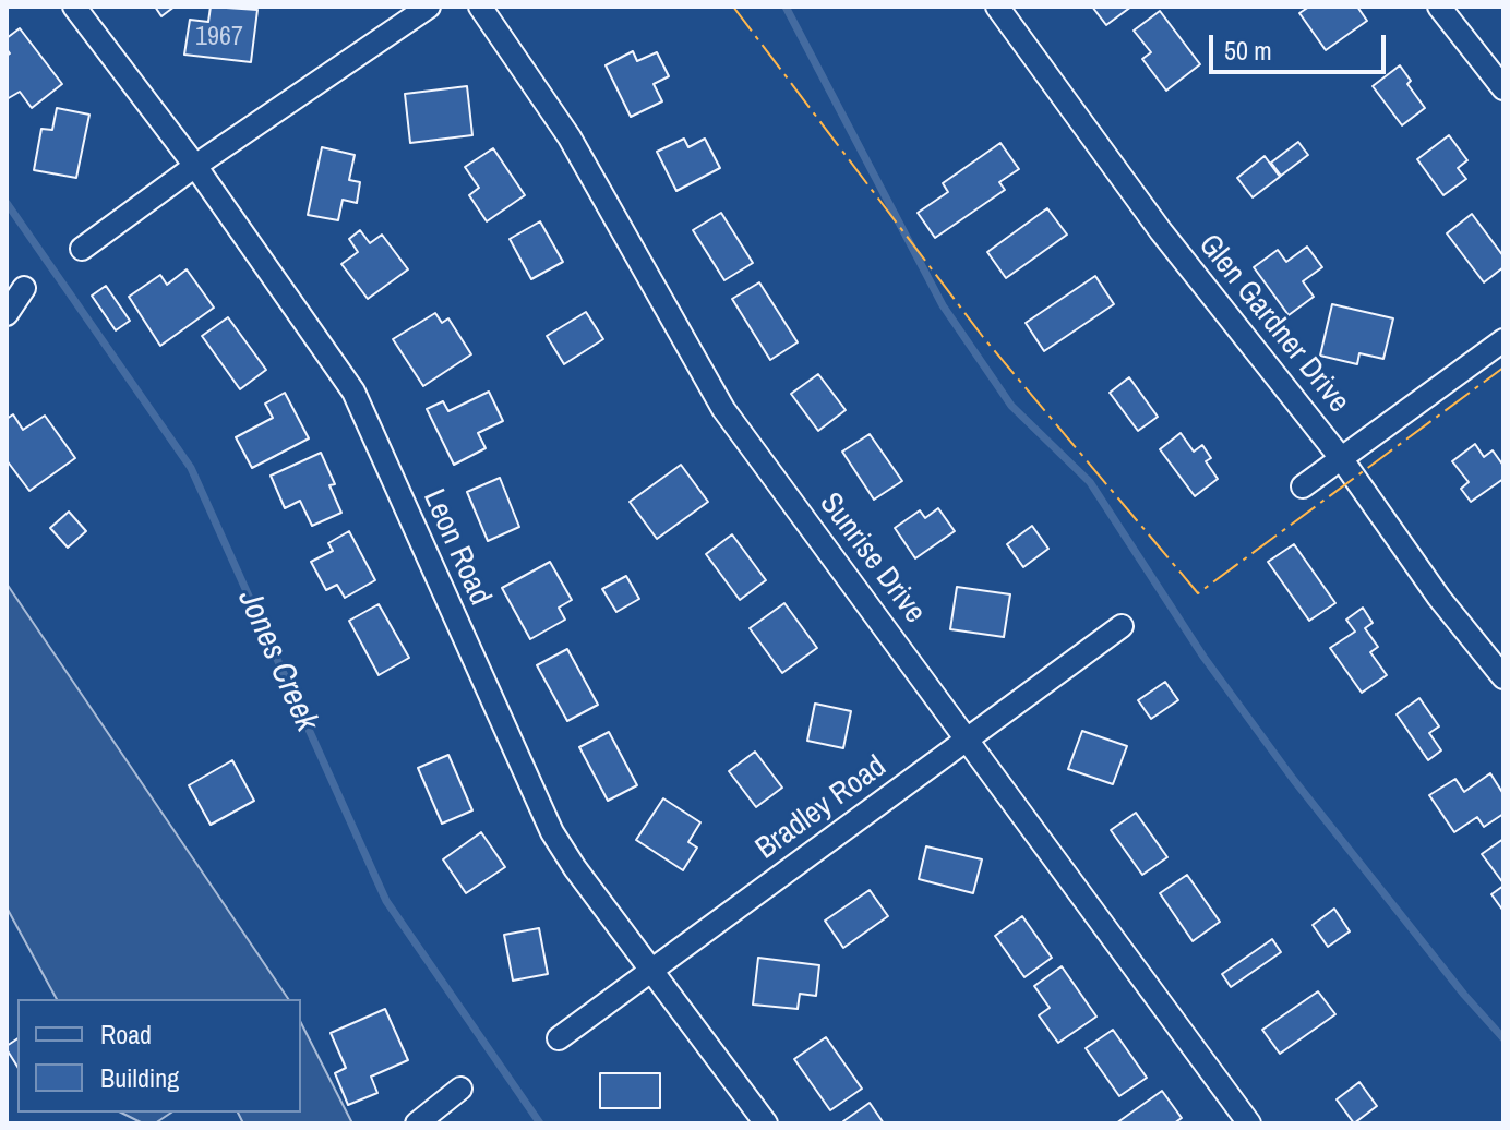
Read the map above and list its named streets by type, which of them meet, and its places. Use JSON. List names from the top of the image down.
{
  "streets": {
    "street": [
      "Glen Gardner Drive",
      "Leon Road",
      "Sunrise Drive",
      "Bradley Road"
    ]
  },
  "crossings": [
    ["Leon Road", "Bradley Road"],
    ["Sunrise Drive", "Bradley Road"]
  ],
  "water": ["Jones Creek"],
  "house_numbers": ["1967"],
  "legend": ["Road", "Building"],
  "scale_bar": "50 m"
}
